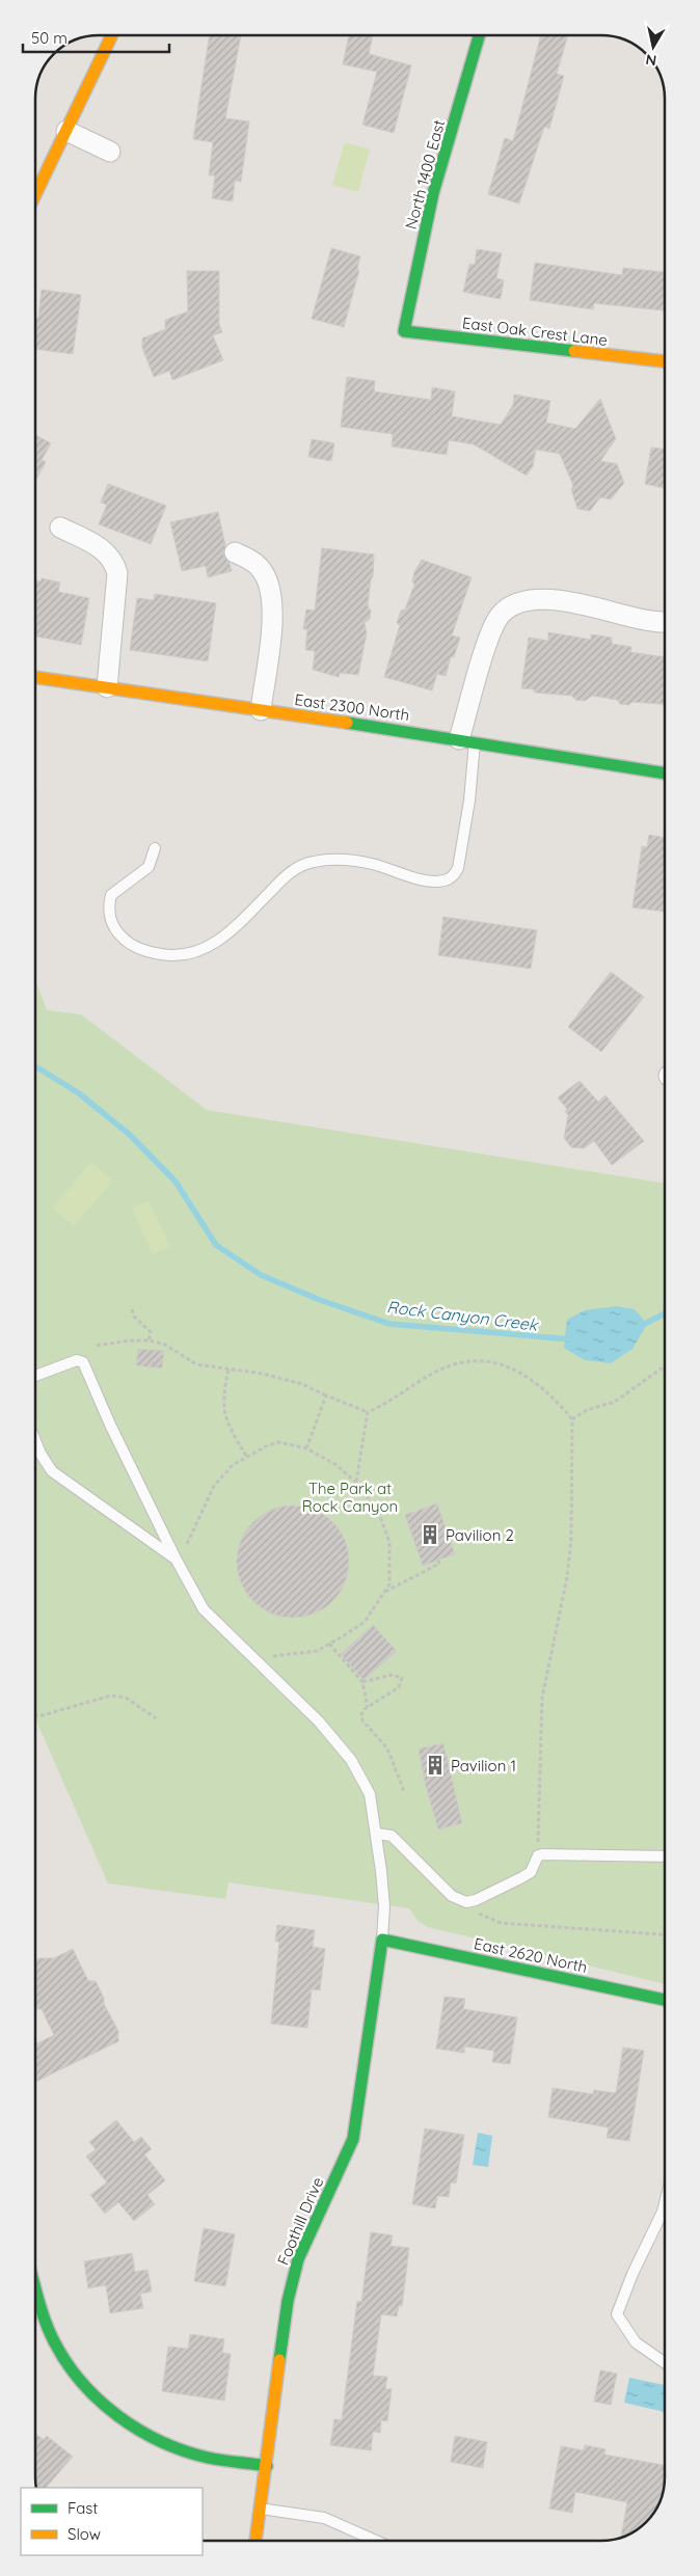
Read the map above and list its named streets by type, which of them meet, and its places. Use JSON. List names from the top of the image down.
{
  "streets": {
    "street": [
      "North 1400 East",
      "East Oak Crest Lane",
      "East 2300 North",
      "East 2620 North",
      "Foothill Drive"
    ]
  },
  "crossings": [
    ["North 1400 East", "East Oak Crest Lane"],
    ["East 2620 North", "Foothill Drive"]
  ],
  "water": ["Rock Canyon Creek"],
  "parks": ["The Park at Rock Canyon"],
  "places": {
    "building": ["Pavilion 2", "Pavilion 1"]
  },
  "legend": ["Fast", "Slow"],
  "scale_bar": "50 m",
  "north": "bottom"
}
